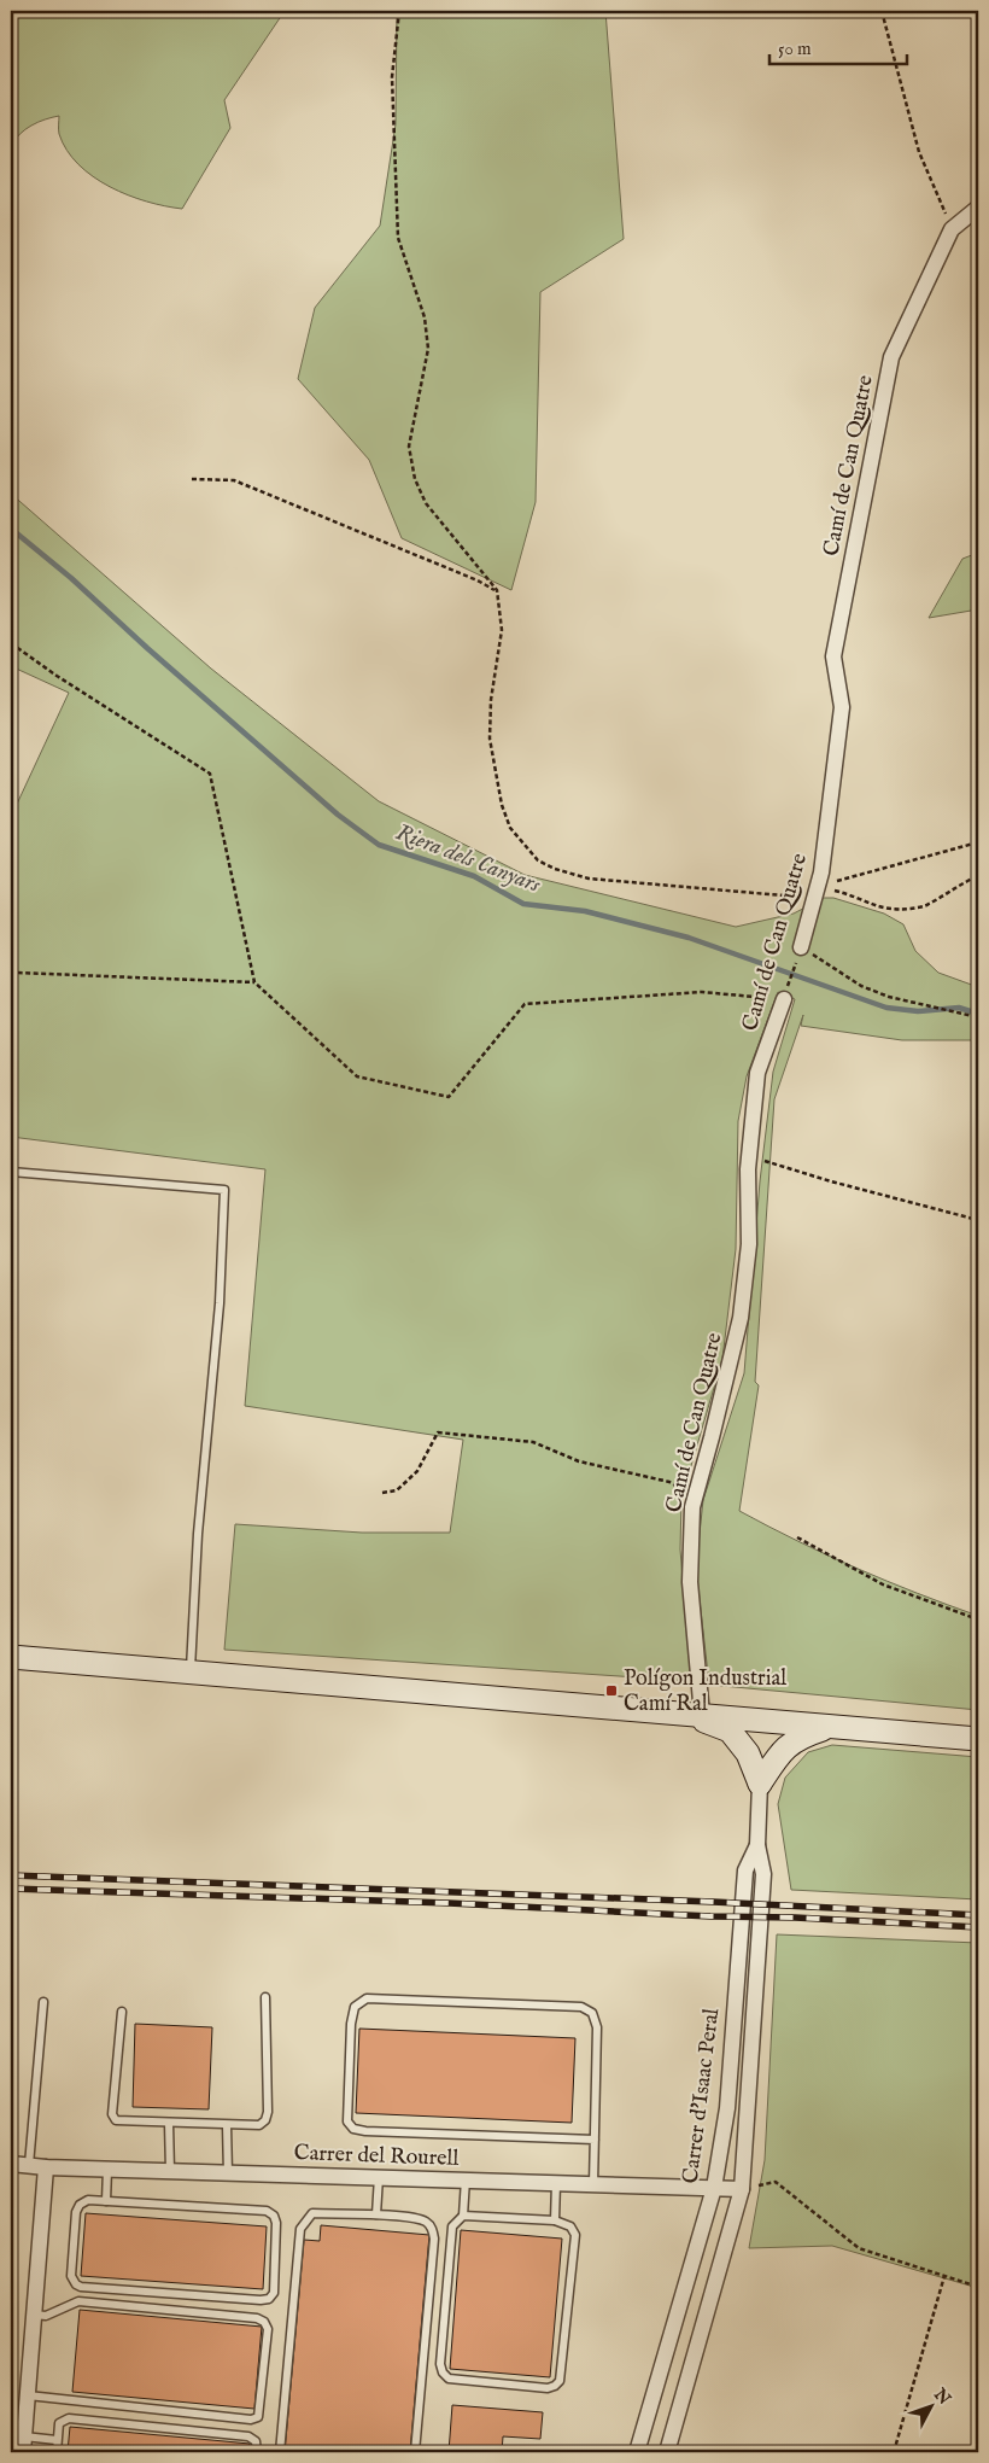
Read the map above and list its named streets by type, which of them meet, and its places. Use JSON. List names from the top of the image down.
{
  "streets": {
    "street": ["Camí de Can Quatre", "Carrer d'Isaac Peral", "Carrer del Rourell"]
  },
  "crossings": [
    ["Carrer d'Isaac Peral", "Carrer del Rourell"]
  ],
  "water": ["Riera dels Canyars"],
  "places": {
    "transit": ["Polígon Industrial Camí Ral"]
  },
  "scale_bar": "50 m",
  "north": "top right"
}
